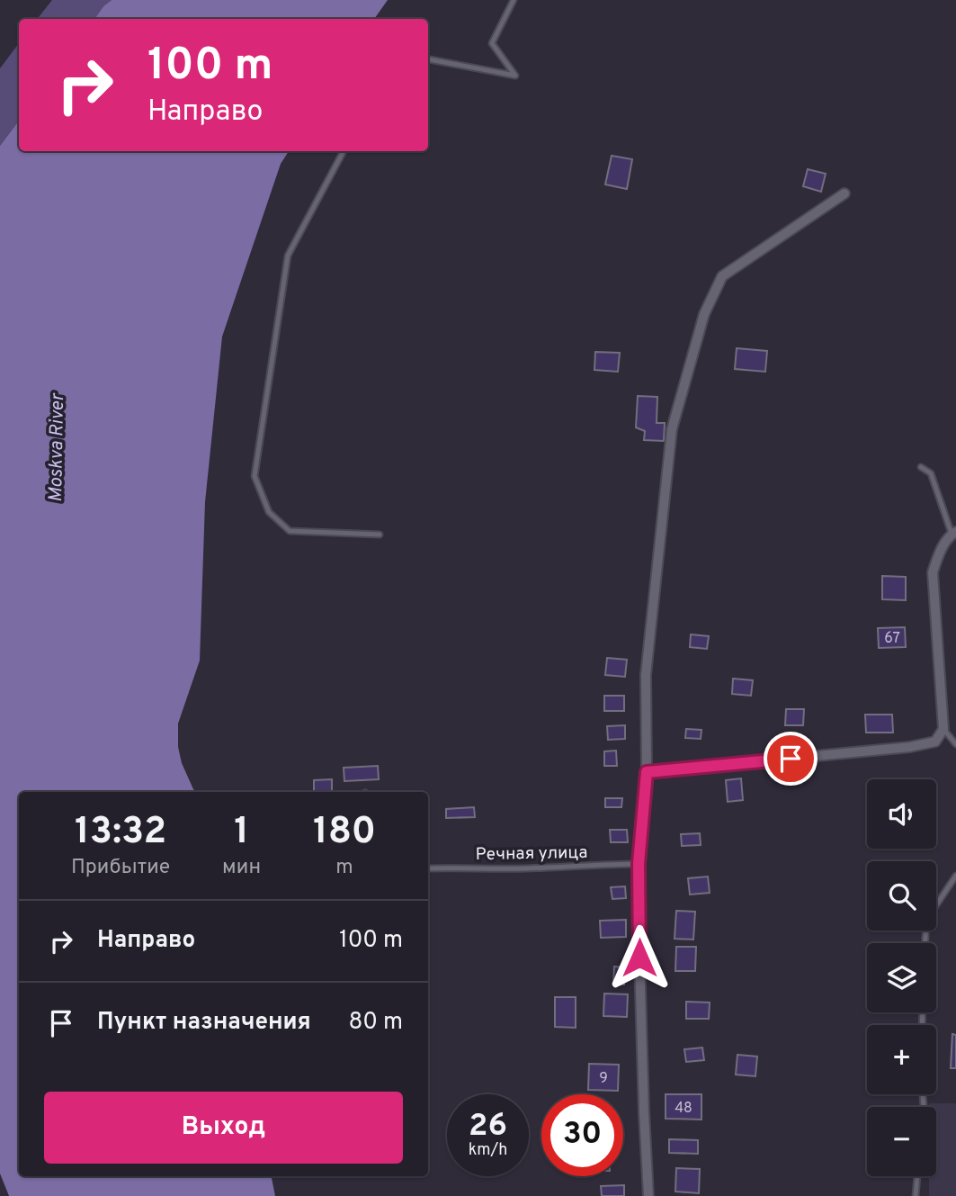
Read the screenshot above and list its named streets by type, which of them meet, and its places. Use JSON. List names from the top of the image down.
{
  "streets": {
    "lane": ["Речная улица"]
  },
  "water": ["Moskva River"],
  "house_numbers": ["67", "9", "48"],
  "page": {
    "turn": ["100 m", "Направо"],
    "map_buttons": ["+", "−"],
    "eta": [
      "13:32",
      "Прибытие",
      "1",
      "мин",
      "180",
      "m"
    ],
    "list": [
      {
        "name": "Направо",
        "value": "100 m"
      },
      {
        "name": "Пункт назначения",
        "value": "80 m"
      }
    ],
    "buttons": "Выход",
    "speed": "26 km/h",
    "limit": "30"
  }
}
